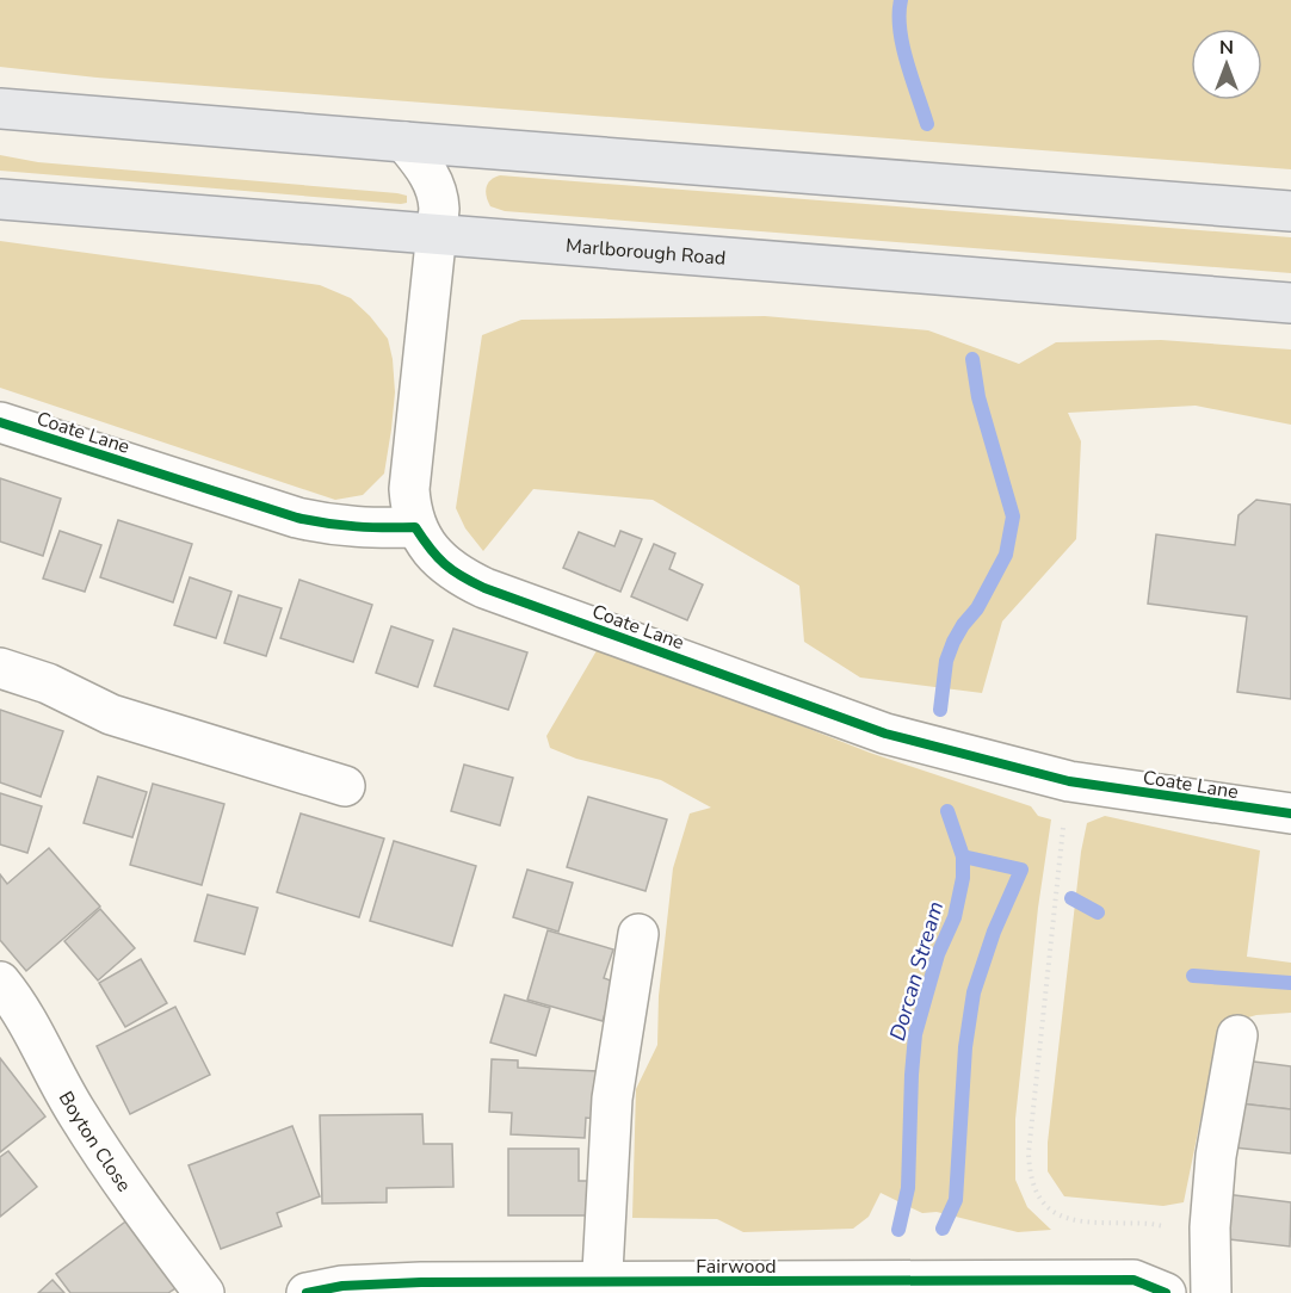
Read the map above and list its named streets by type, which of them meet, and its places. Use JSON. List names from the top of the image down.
{
  "streets": {
    "main road": ["Marlborough Road"],
    "street": ["Coate Lane", "Boyton Close", "Fairwood"]
  },
  "crossings": [
    ["Marlborough Road", "Coate Lane"]
  ],
  "water": ["Dorcan Stream"],
  "north": "top"
}
